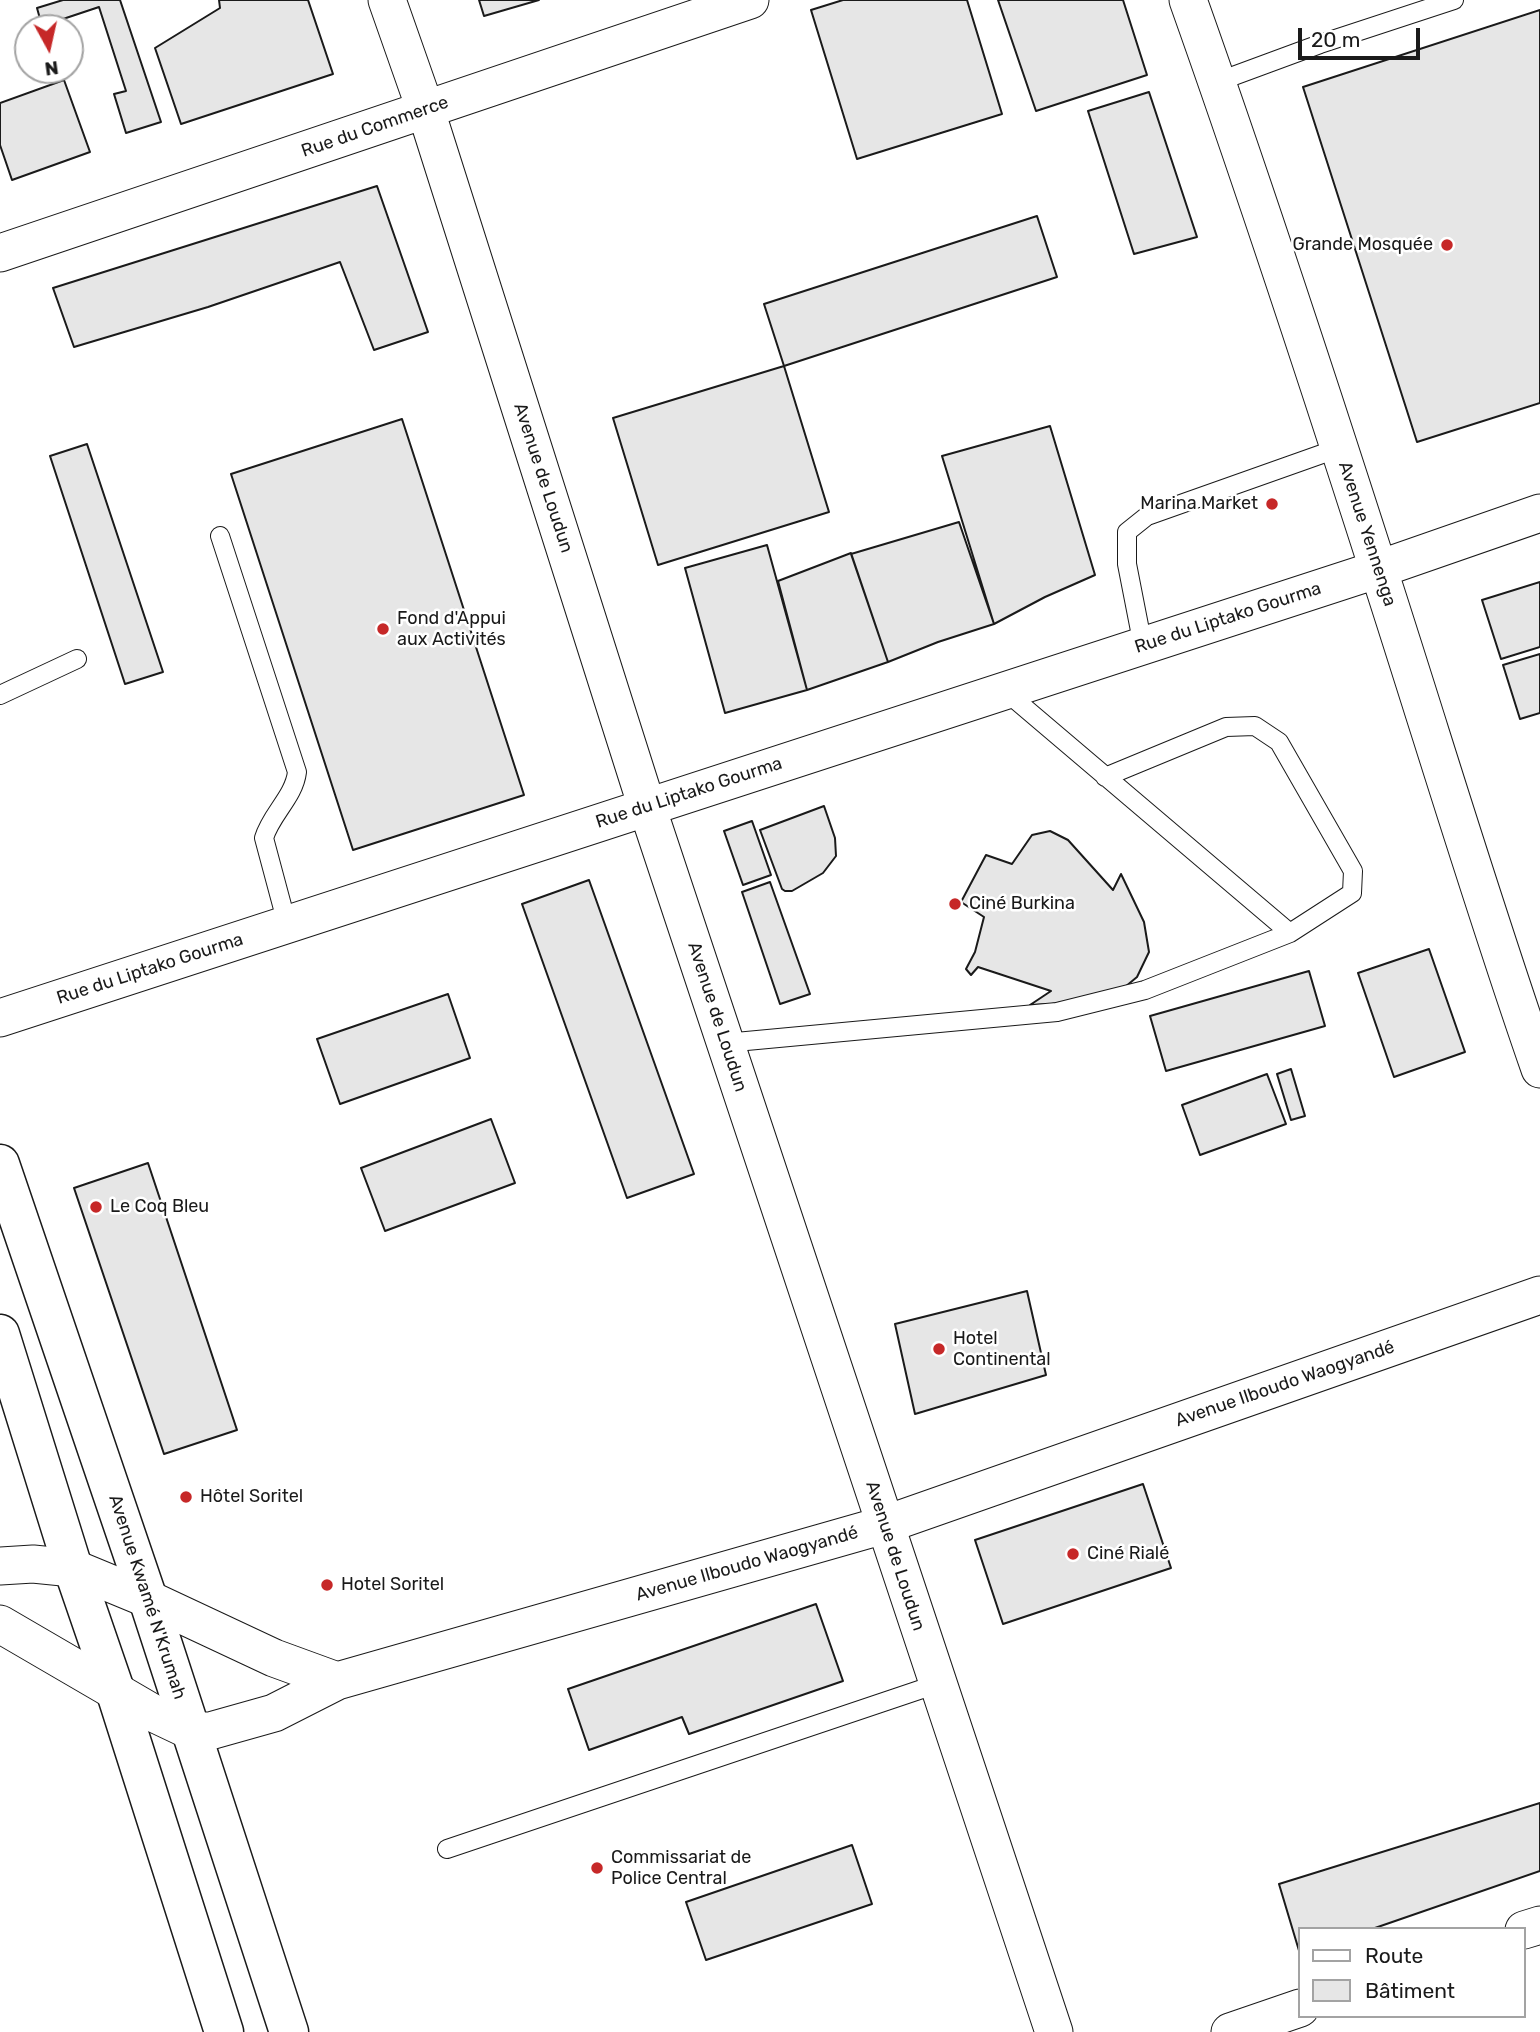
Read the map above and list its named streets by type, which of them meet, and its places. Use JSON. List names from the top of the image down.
{
  "streets": {
    "main road": ["Avenue Kwamé N'Krumah"],
    "street": [
      "Rue du Commerce",
      "Avenue de Loudun",
      "Avenue Yennenga",
      "Rue du Liptako Gourma",
      "Avenue Ilboudo Waogyandé"
    ]
  },
  "crossings": [
    ["Rue du Commerce", "Avenue de Loudun"],
    ["Avenue de Loudun", "Rue du Liptako Gourma"],
    ["Avenue de Loudun", "Avenue Ilboudo Waogyandé"],
    ["Avenue Yennenga", "Rue du Liptako Gourma"],
    ["Avenue Ilboudo Waogyandé", "Avenue Kwamé N'Krumah"]
  ],
  "places": [
    "Grande Mosquée",
    "Marina Market",
    "Fond d'Appui aux Activités",
    "Ciné Burkina",
    "Le Coq Bleu",
    "Hotel Continental",
    "Hôtel Soritel",
    "Ciné Rialé",
    "Hotel Soritel",
    "Commissariat de Police Central"
  ],
  "legend": ["Route", "Bâtiment"],
  "scale_bar": "20 m",
  "north": "bottom"
}
